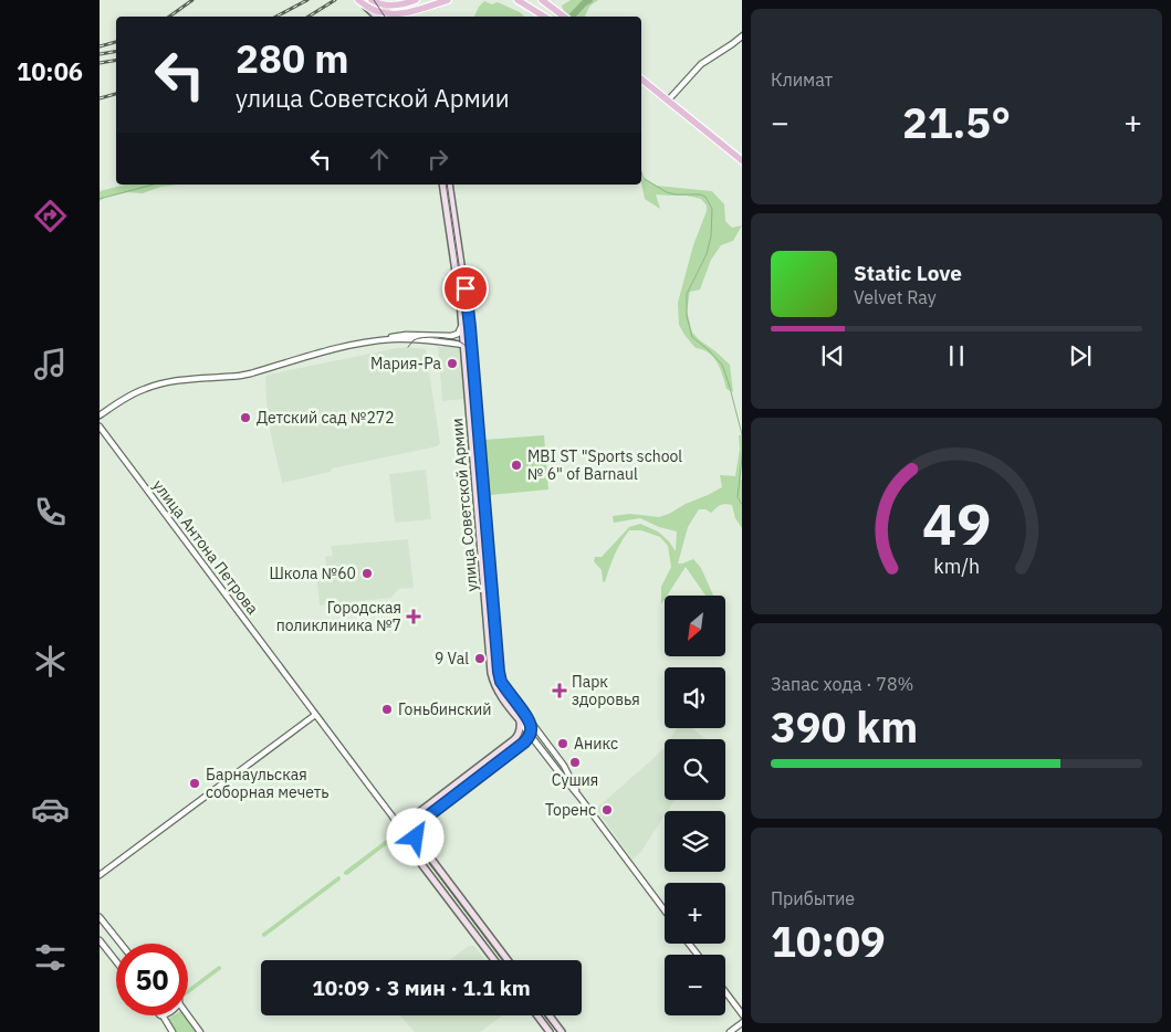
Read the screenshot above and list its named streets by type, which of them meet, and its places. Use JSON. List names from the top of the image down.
{
  "streets": {
    "main road": ["улица Советской Армии", "улица Антона Петрова"]
  },
  "places": {
    "other": [
      "Мария-Ра",
      "Детский сад №272",
      "MBI ST \"Sports school № 6\" of Barnaul",
      "Школа №60",
      "9 Val",
      "Гоньбинский",
      "Аникс",
      "Сушия",
      "Барнаульская соборная мечеть",
      "Торенс"
    ],
    "health": ["Городская поликлиника №7", "Парк здоровья"]
  },
  "north": "bottom left",
  "page": {
    "tabs": "10:06",
    "tile": [
      "Климат",
      ["Запас хода · 78%", "390 km"],
      ["Прибытие", "10:09"]
    ],
    "turn": ["280 m", "улица Советской Армии"],
    "heat": ["−", "21.5°", "+"],
    "song": ["Static Love", "Velvet Ray"],
    "map_buttons": ["+", "−"],
    "limit": "50",
    "trip": "10:09 · 3 мин · 1.1 km",
    "gauge": ["49", "km/h"]
  }
}
